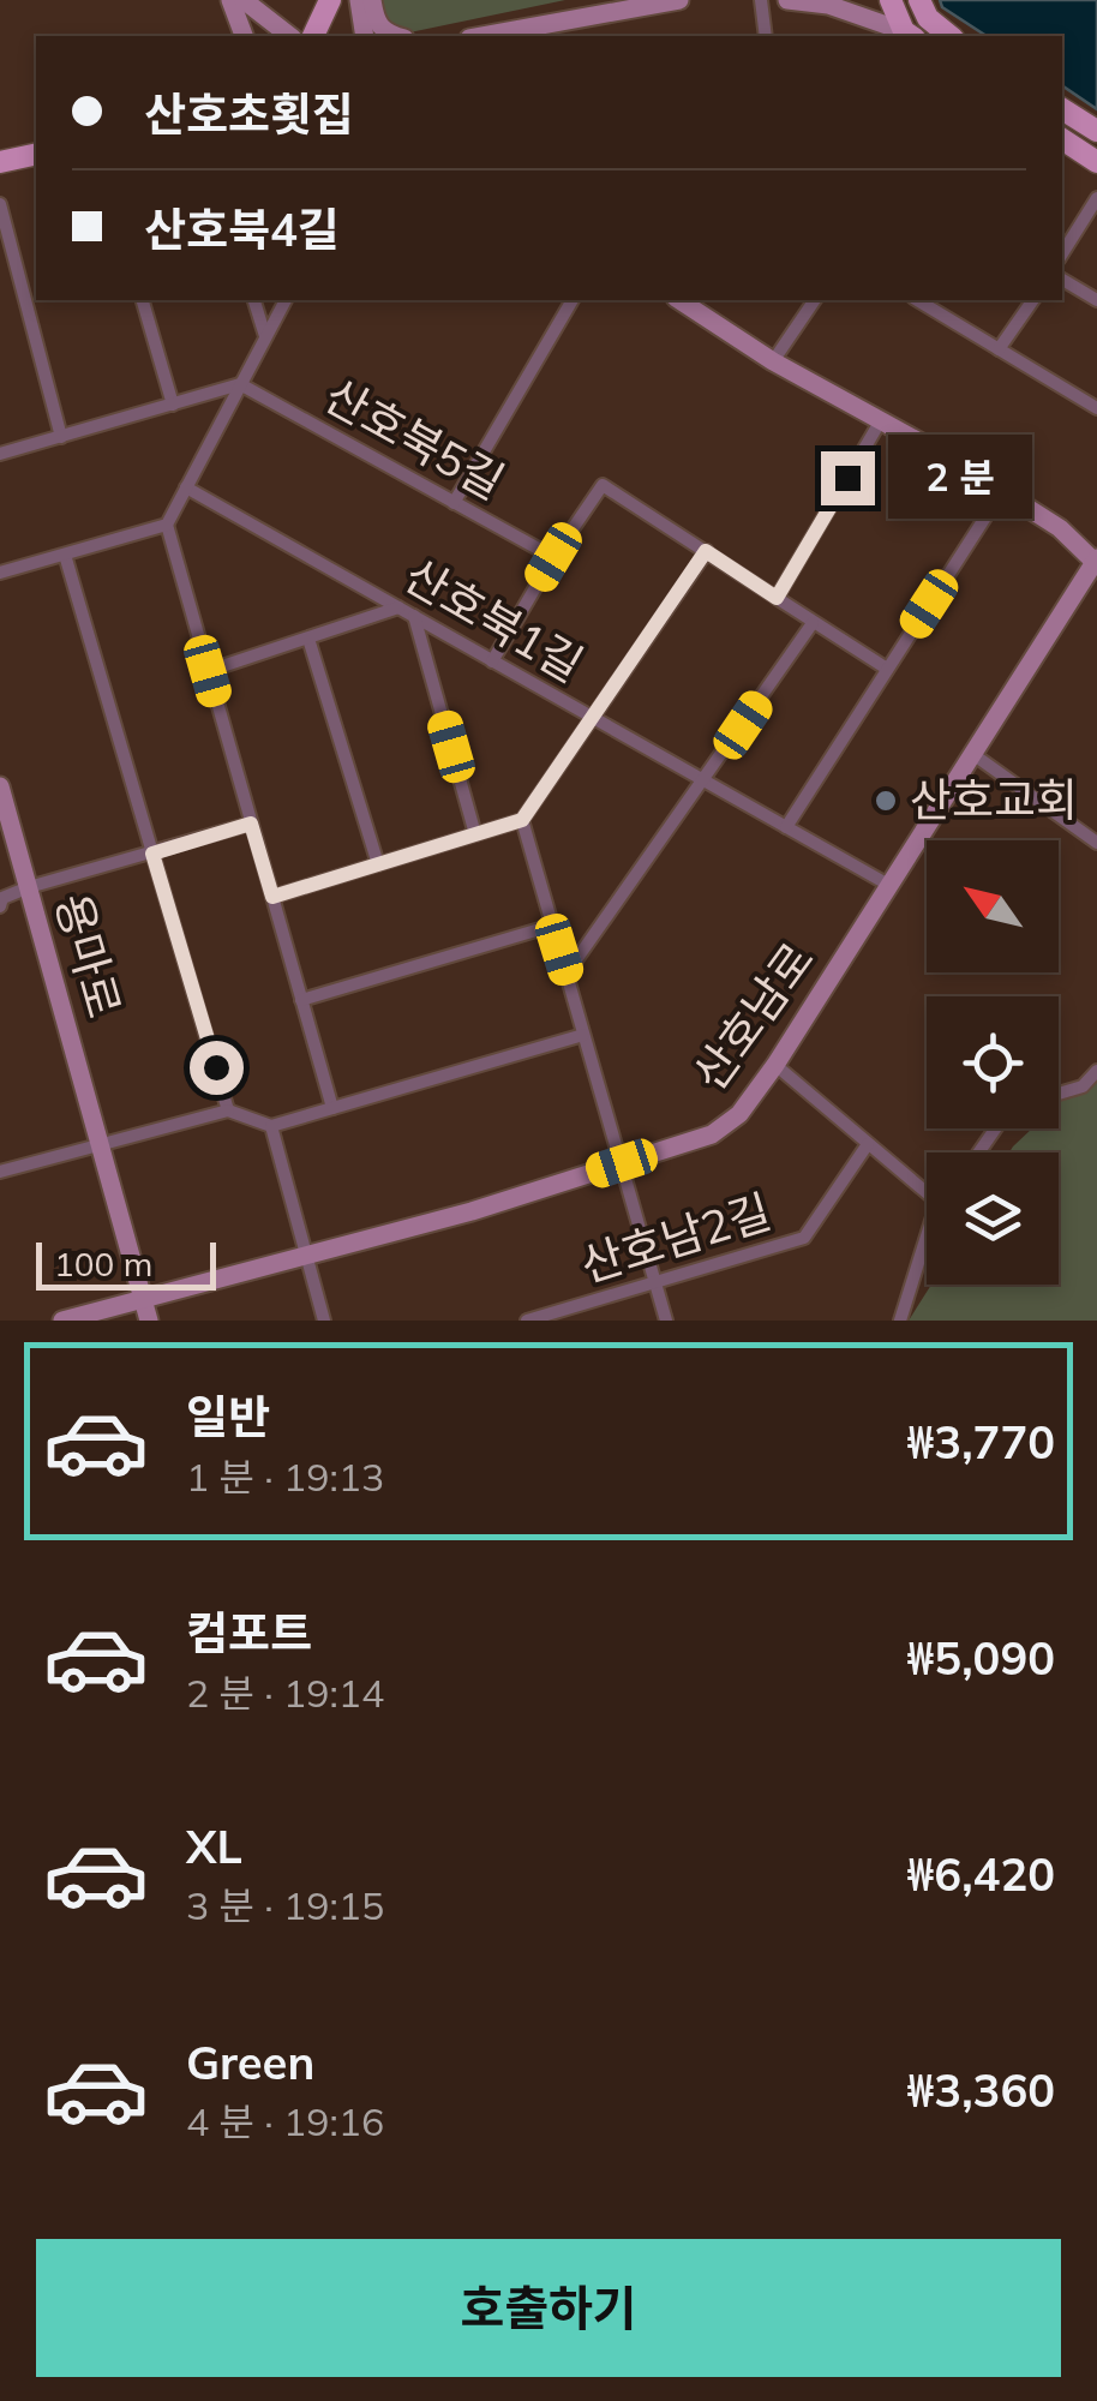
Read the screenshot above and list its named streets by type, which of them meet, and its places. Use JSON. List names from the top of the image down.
{
  "streets": {
    "main road": ["용마로", "산호남로"],
    "street": ["산호북5길", "산호북1길", "산호남2길"]
  },
  "crossings": [
    ["산호북1길", "산호남로"],
    ["용마로", "산호남로"]
  ],
  "places": ["산호교회"],
  "scale_bar": "100 m",
  "north": "top left",
  "page": {
    "banner": ["산호초횟집", "산호북4길"],
    "bubble": "2 분",
    "scale": "100 m",
    "list": [
      {
        "name": "일반",
        "note": "1 분 · 19:13",
        "value": "₩3,770"
      },
      {
        "name": "컴포트",
        "note": "2 분 · 19:14",
        "value": "₩5,090"
      },
      {
        "name": "XL",
        "note": "3 분 · 19:15",
        "value": "₩6,420"
      },
      {
        "name": "Green",
        "note": "4 분 · 19:16",
        "value": "₩3,360"
      }
    ],
    "buttons": "호출하기"
  }
}
